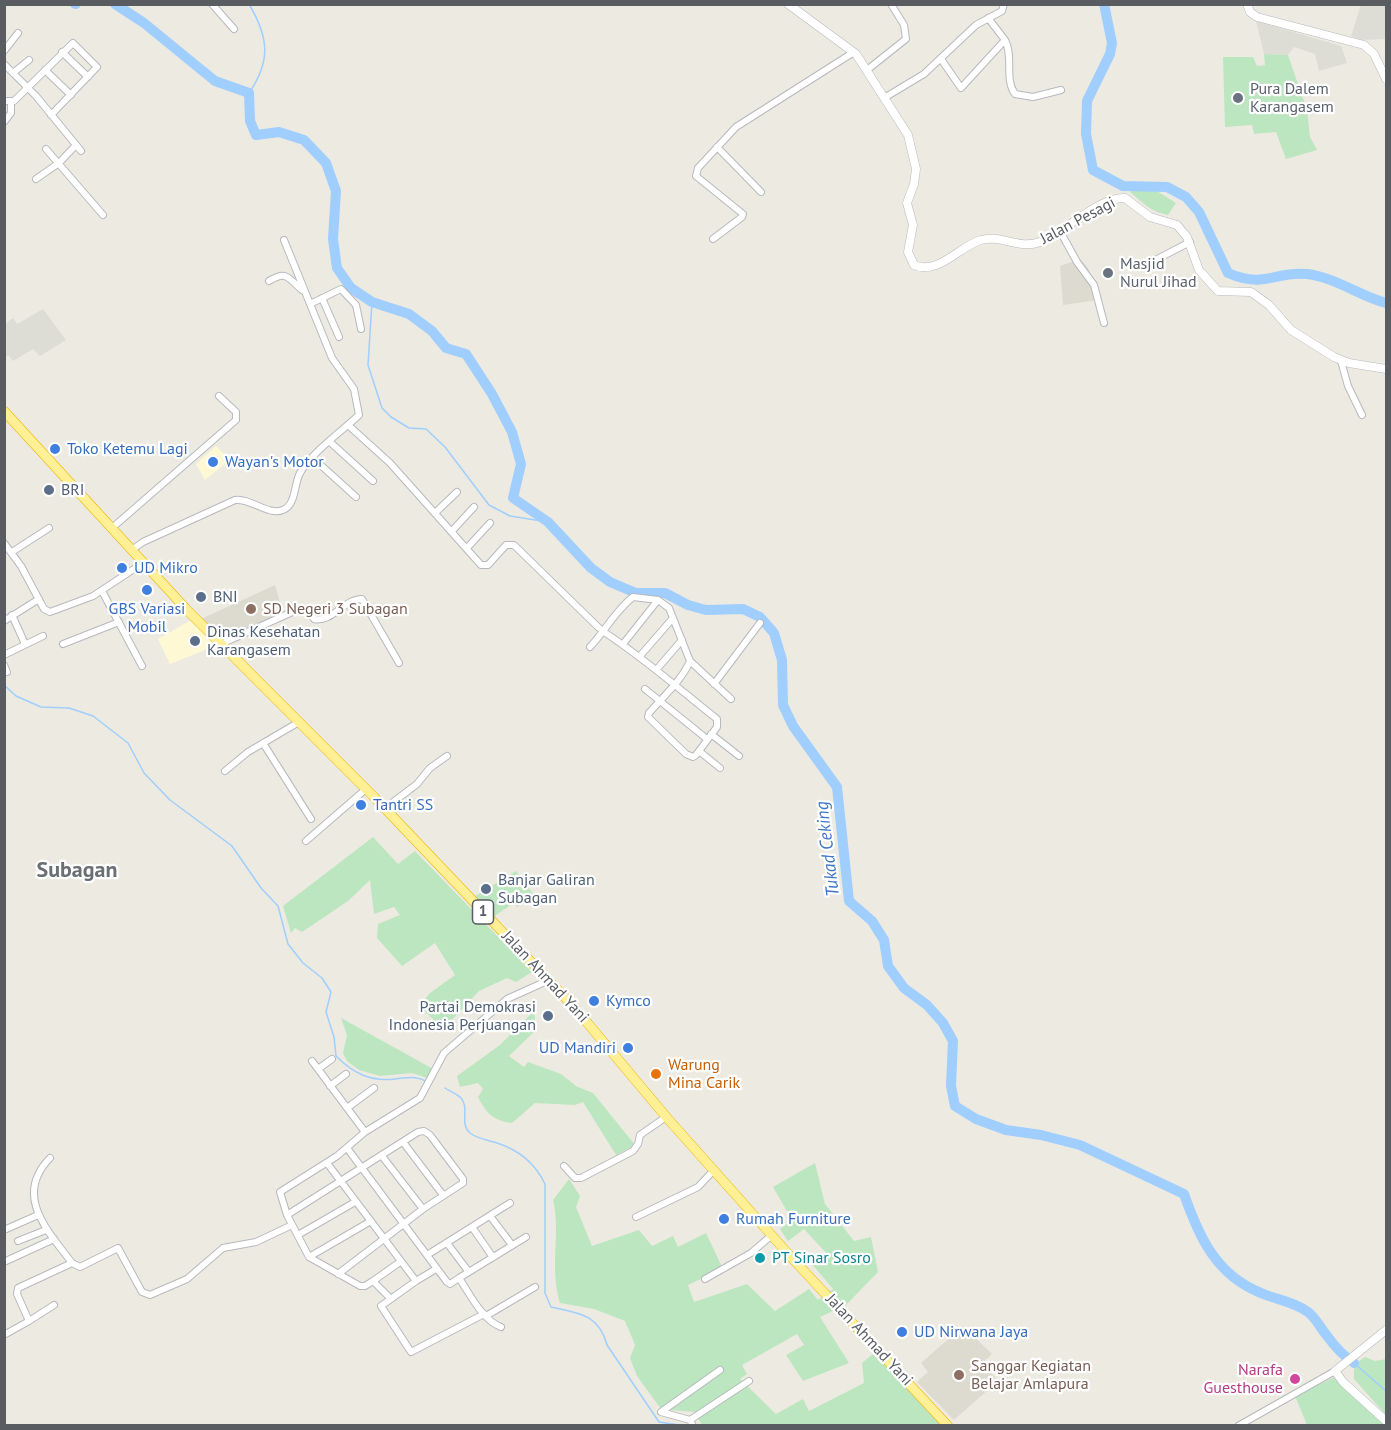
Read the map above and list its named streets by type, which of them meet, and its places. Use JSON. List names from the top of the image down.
{
  "streets": {
    "highway": ["1", "Jalan Ahmad Yani"],
    "street": ["Jalan Pesagi"]
  },
  "districts": ["Subagan"],
  "water": ["Tukad Ceking"],
  "places": [
    "Pura Dalem Karangasem",
    "Masjid Nurul Jihad",
    "Toko Ketemu Lagi",
    "Wayan's Motor",
    "BRI",
    "UD Mikro",
    "GBS Variasi Mobil",
    "BNI",
    "SD Negeri 3 Subagan",
    "Dinas Kesehatan Karangasem",
    "Tantri SS",
    "Banjar Galiran Subagan",
    "Kymco",
    "Partai Demokrasi Indonesia Perjuangan",
    "UD Mandiri",
    "Warung Mina Carik",
    "Rumah Furniture",
    "PT Sinar Sosro",
    "UD Nirwana Jaya",
    "Sanggar Kegiatan Belajar Amlapura",
    "Narafa Guesthouse"
  ]
}
